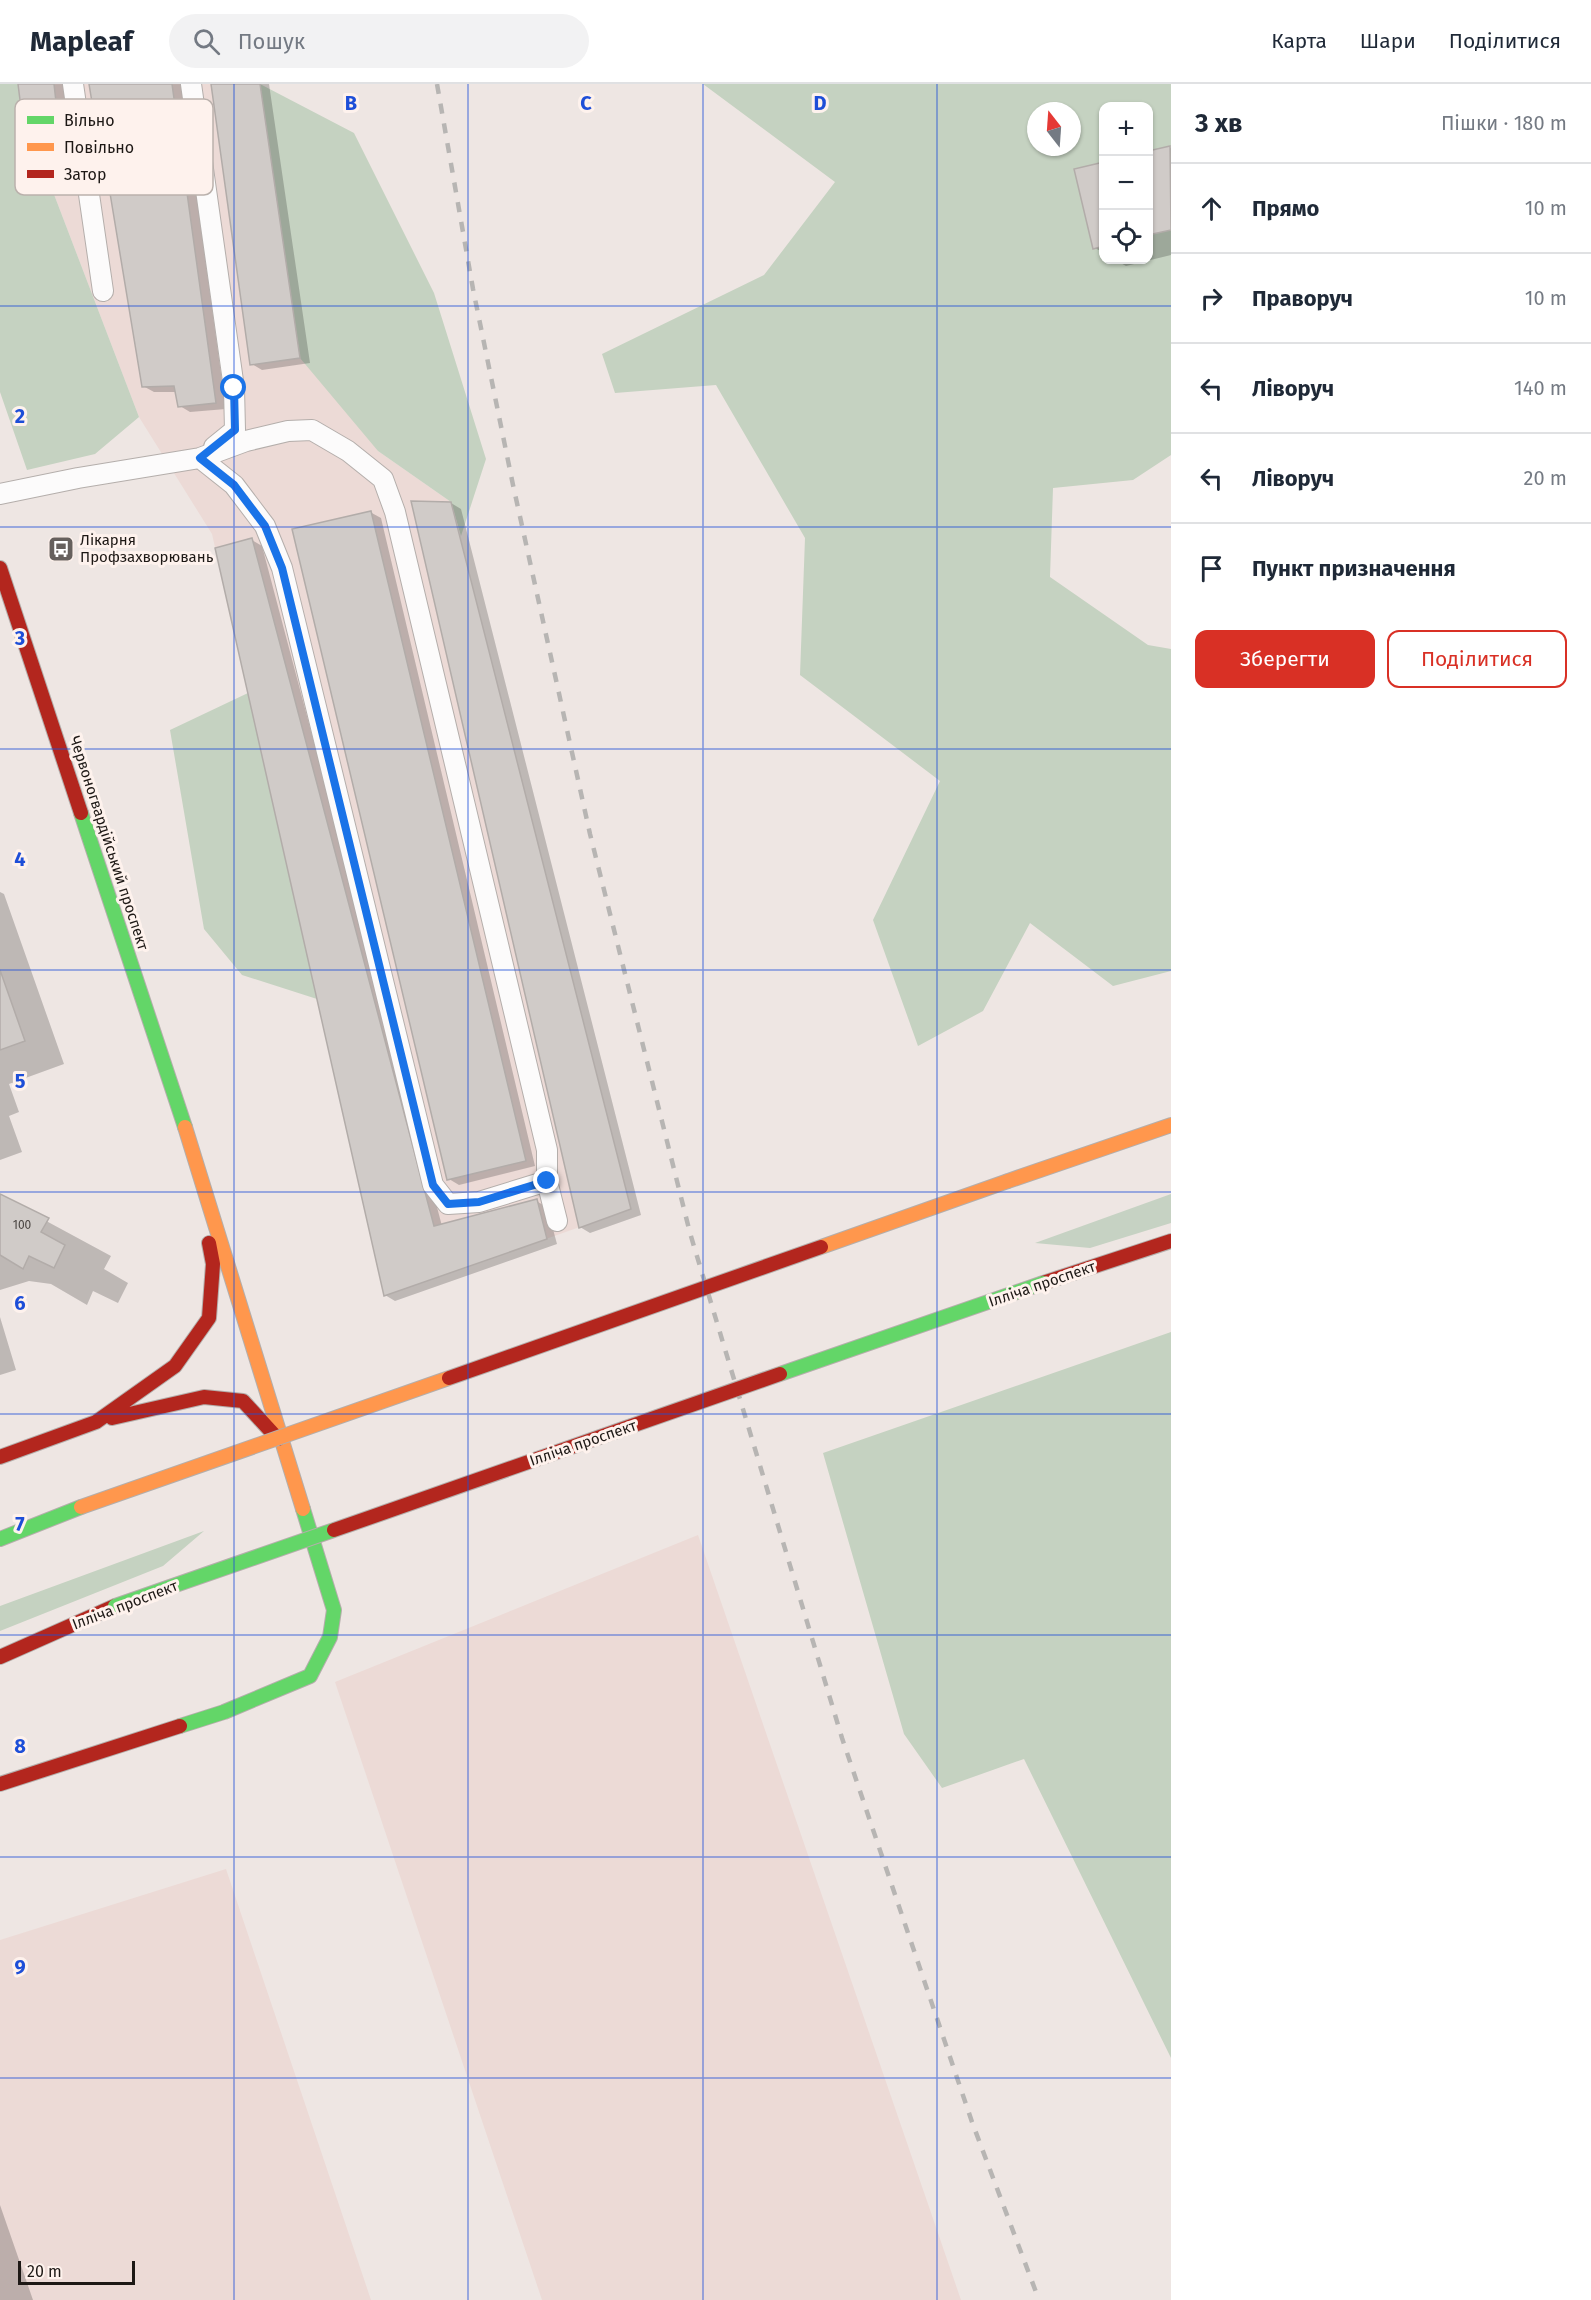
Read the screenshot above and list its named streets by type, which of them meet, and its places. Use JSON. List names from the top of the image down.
{
  "streets": {
    "main road": ["Червоногвардійський проспект", "Ілліча проспект"]
  },
  "places": {
    "bus stop": ["Лікарня Профзахворювань"]
  },
  "house_numbers": ["100"],
  "legend": ["Вільно", "Повільно", "Затор"],
  "scale_bar": "20 m",
  "north": "top",
  "page": {
    "header": "Mapleaf",
    "search": "Пошук",
    "nav": ["Карта", "Шари", "Поділитися"],
    "heading": ["3 хв", "Пішки · 180 m"],
    "map_buttons": ["+", "−"],
    "list": [
      ["Прямо", "10 m"],
      ["Праворуч", "10 m"],
      ["Ліворуч", "140 m"],
      ["Ліворуч", "20 m"],
      "Пункт призначення"
    ],
    "buttons": ["Зберегти", "Поділитися"],
    "scale": "20 m"
  },
  "grid": {
    "columns": ["B", "C", "D"],
    "rows": [
      "2",
      "3",
      "4",
      "5",
      "6",
      "7",
      "8",
      "9"
    ]
  }
}
